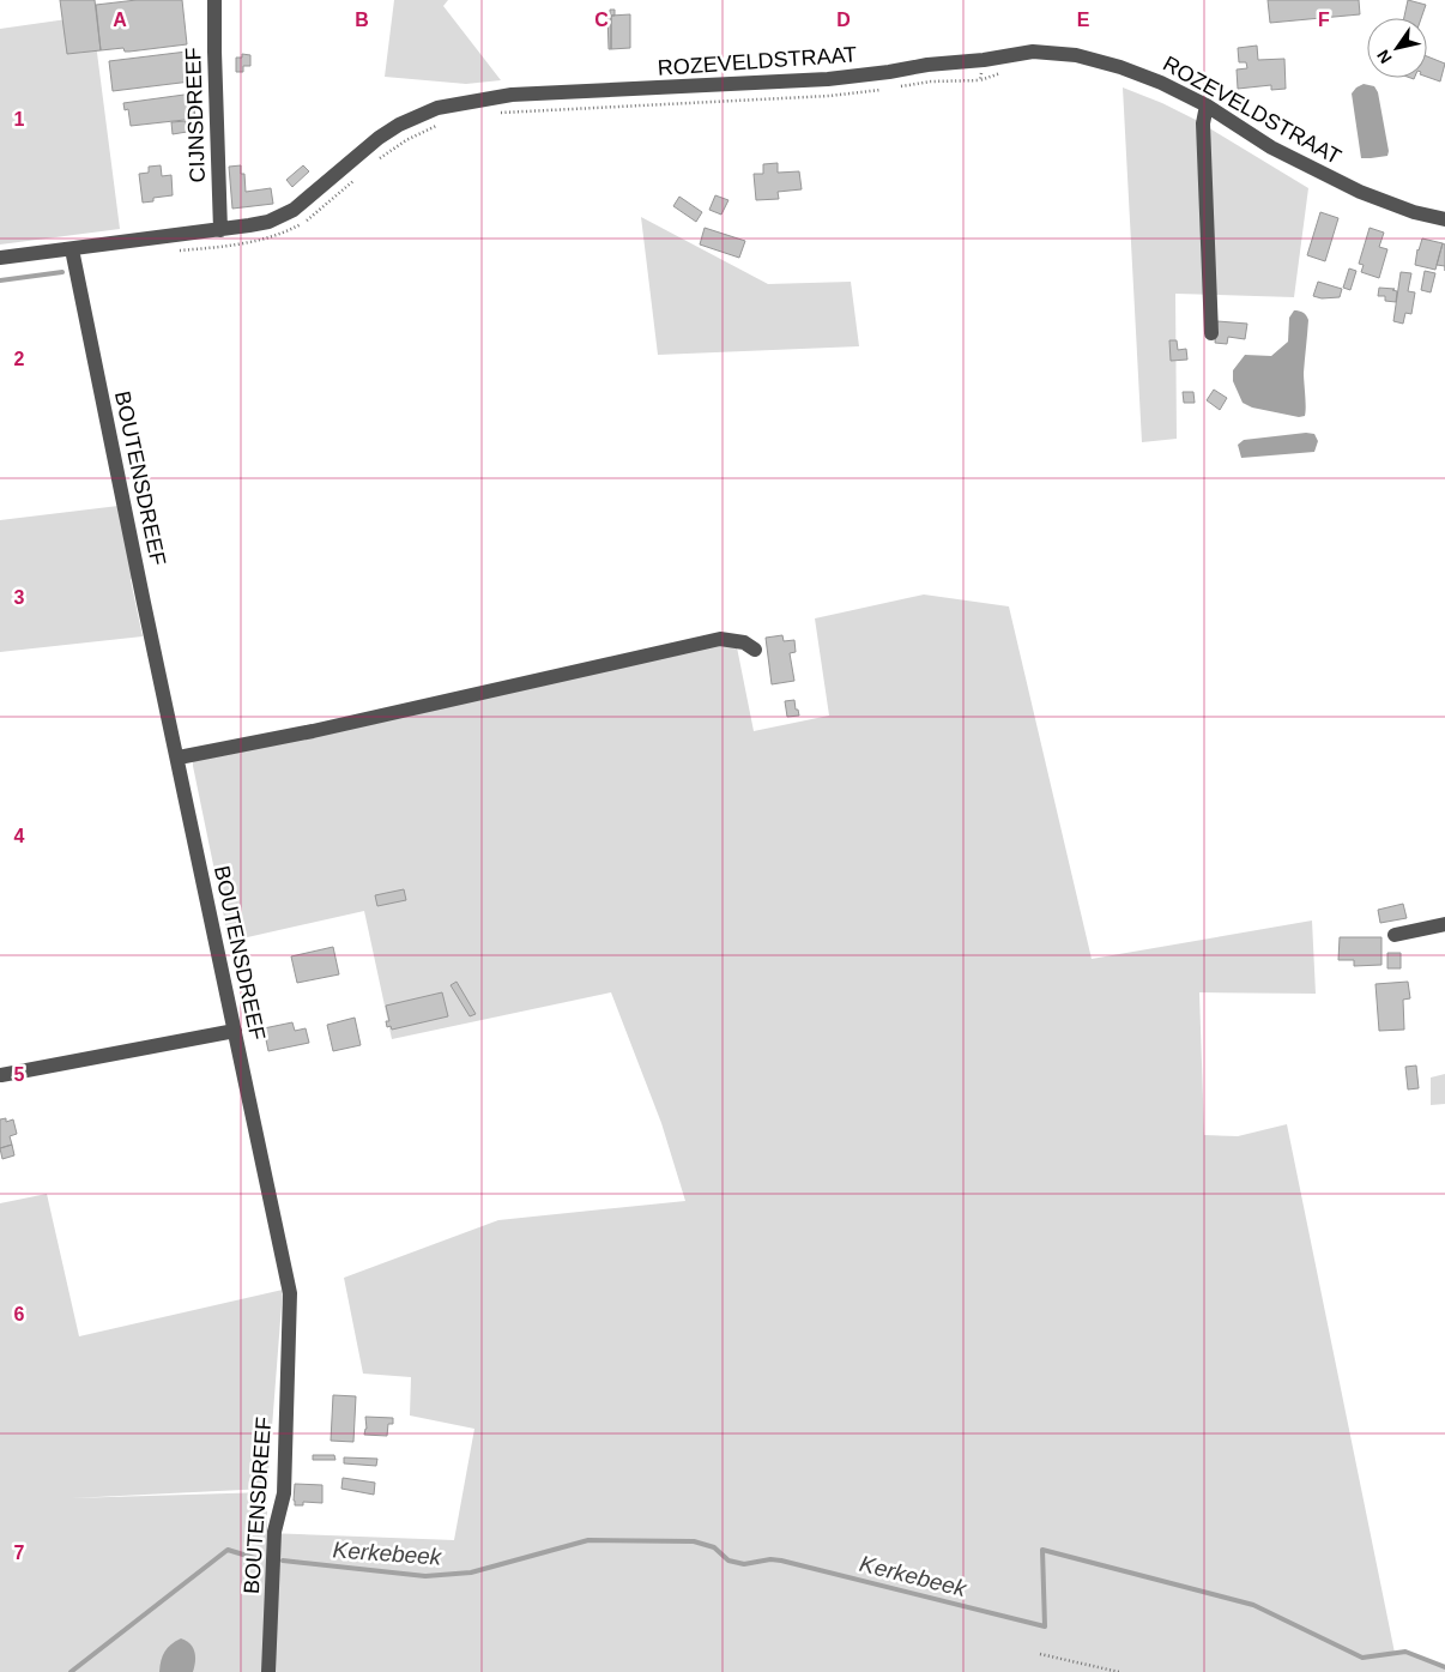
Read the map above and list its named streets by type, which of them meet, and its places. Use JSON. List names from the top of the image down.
{
  "streets": {
    "street": ["ROZEVELDSTRAAT", "CIJNSDREEF", "BOUTENSDREEF"]
  },
  "crossings": [
    ["ROZEVELDSTRAAT", "CIJNSDREEF"],
    ["ROZEVELDSTRAAT", "BOUTENSDREEF"]
  ],
  "water": ["Kerkebeek"],
  "north": "bottom left",
  "grid": {
    "columns": [
      "A",
      "B",
      "C",
      "D",
      "E",
      "F"
    ],
    "rows": [
      "1",
      "2",
      "3",
      "4",
      "5",
      "6",
      "7"
    ]
  }
}
